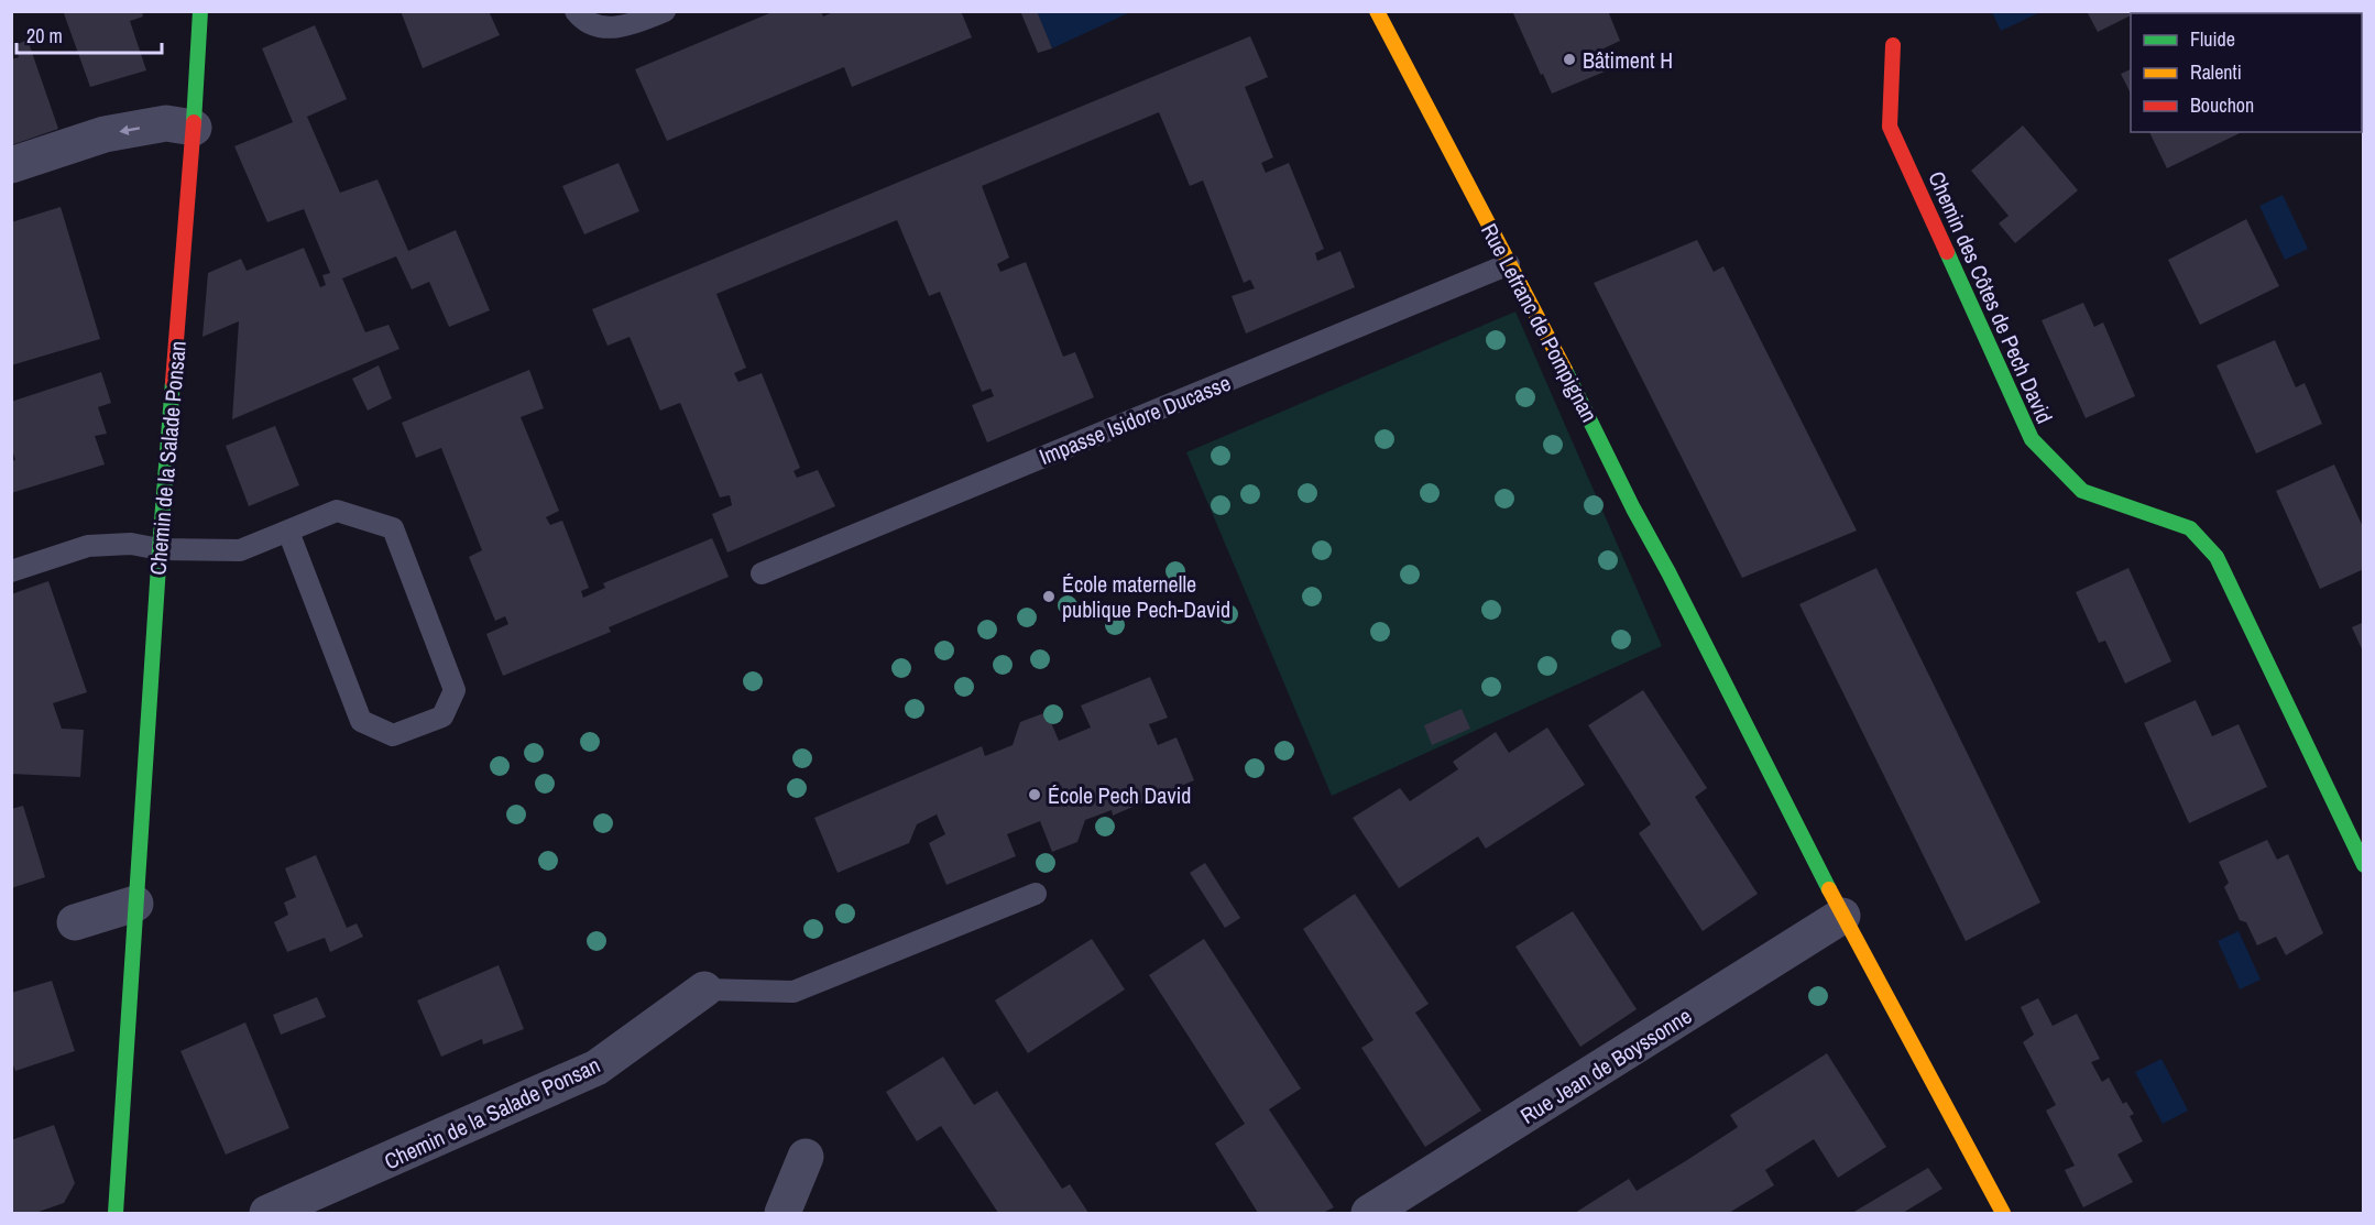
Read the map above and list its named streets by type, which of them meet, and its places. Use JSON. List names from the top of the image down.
{
  "streets": {
    "street": [
      "Chemin des Côtes de Pech David",
      "Rue Lefranc de Pompignan",
      "Chemin de la Salade Ponsan",
      "Rue Jean de Boyssonne"
    ],
    "lane": ["Impasse Isidore Ducasse"]
  },
  "crossings": [
    ["Rue Lefranc de Pompignan", "Impasse Isidore Ducasse"],
    ["Rue Lefranc de Pompignan", "Rue Jean de Boyssonne"]
  ],
  "places": ["Bâtiment H", "École maternelle publique Pech-David", "École Pech David"],
  "legend": ["Fluide", "Ralenti", "Bouchon"],
  "scale_bar": "20 m"
}
